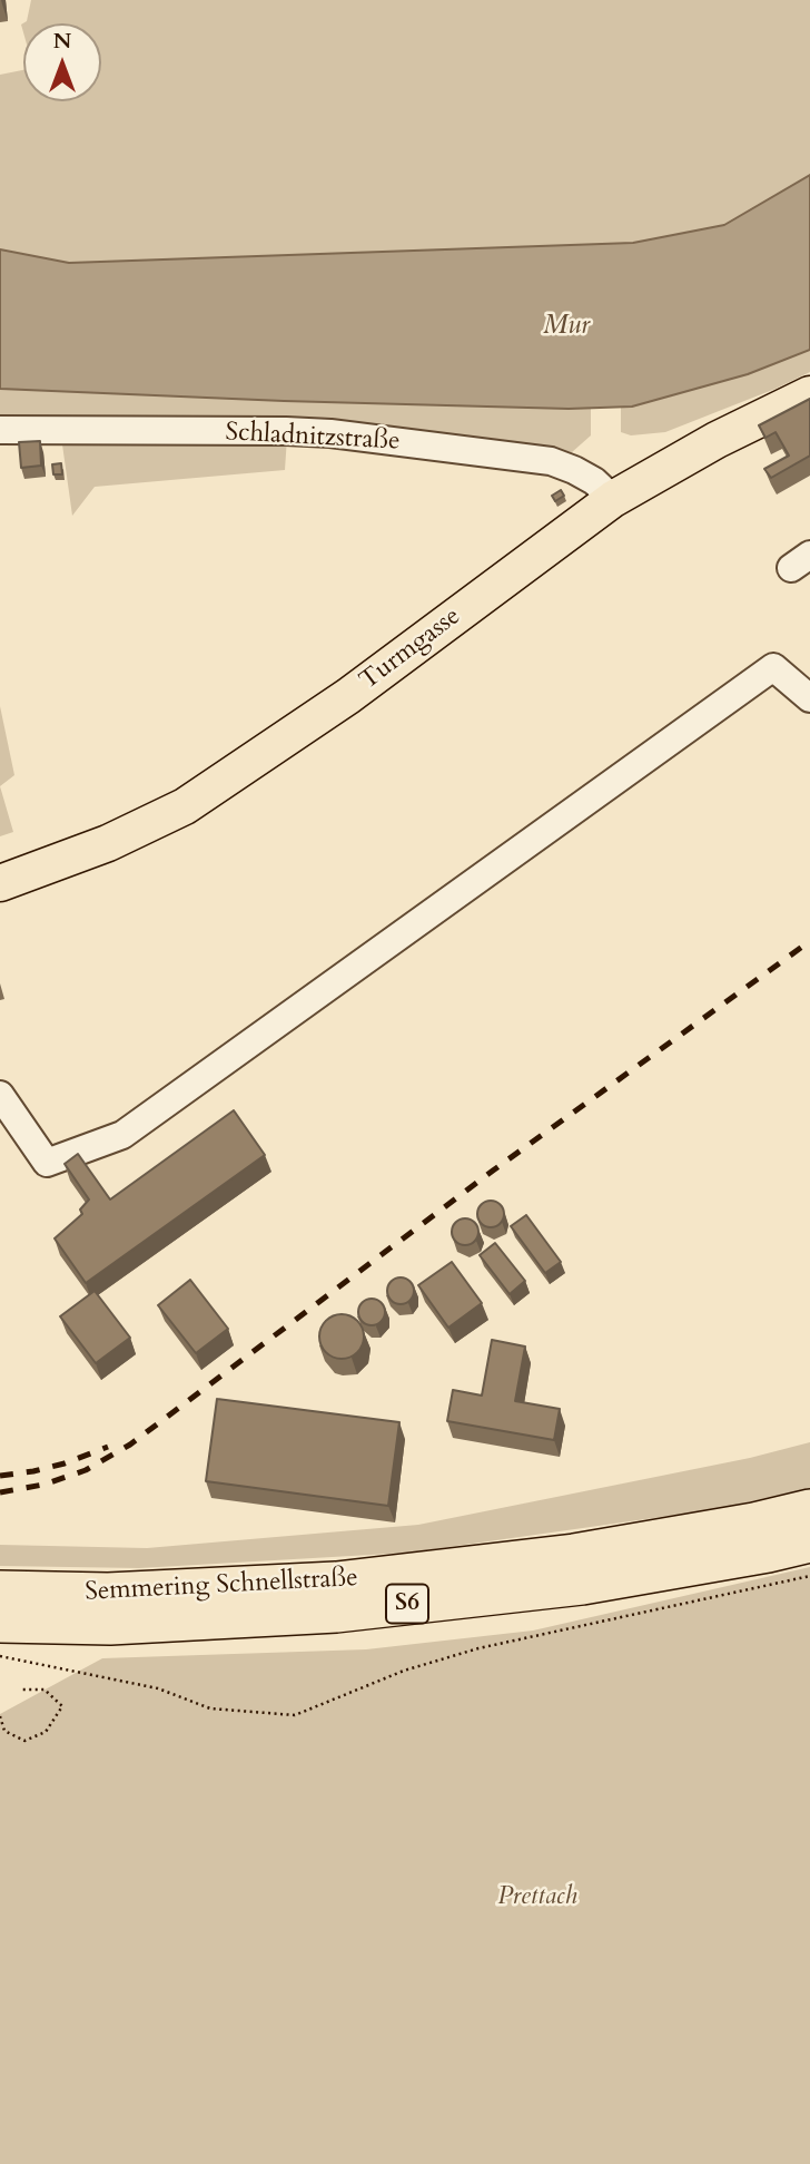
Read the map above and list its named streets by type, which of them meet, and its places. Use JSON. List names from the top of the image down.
{
  "streets": {
    "highway": ["Semmering Schnellstraße", "S6"],
    "main road": ["Turmgasse"],
    "street": ["Schladnitzstraße"]
  },
  "crossings": [
    ["Schladnitzstraße", "Turmgasse"]
  ],
  "water": ["Mur"],
  "parks": ["Prettach"],
  "north": "top"
}
